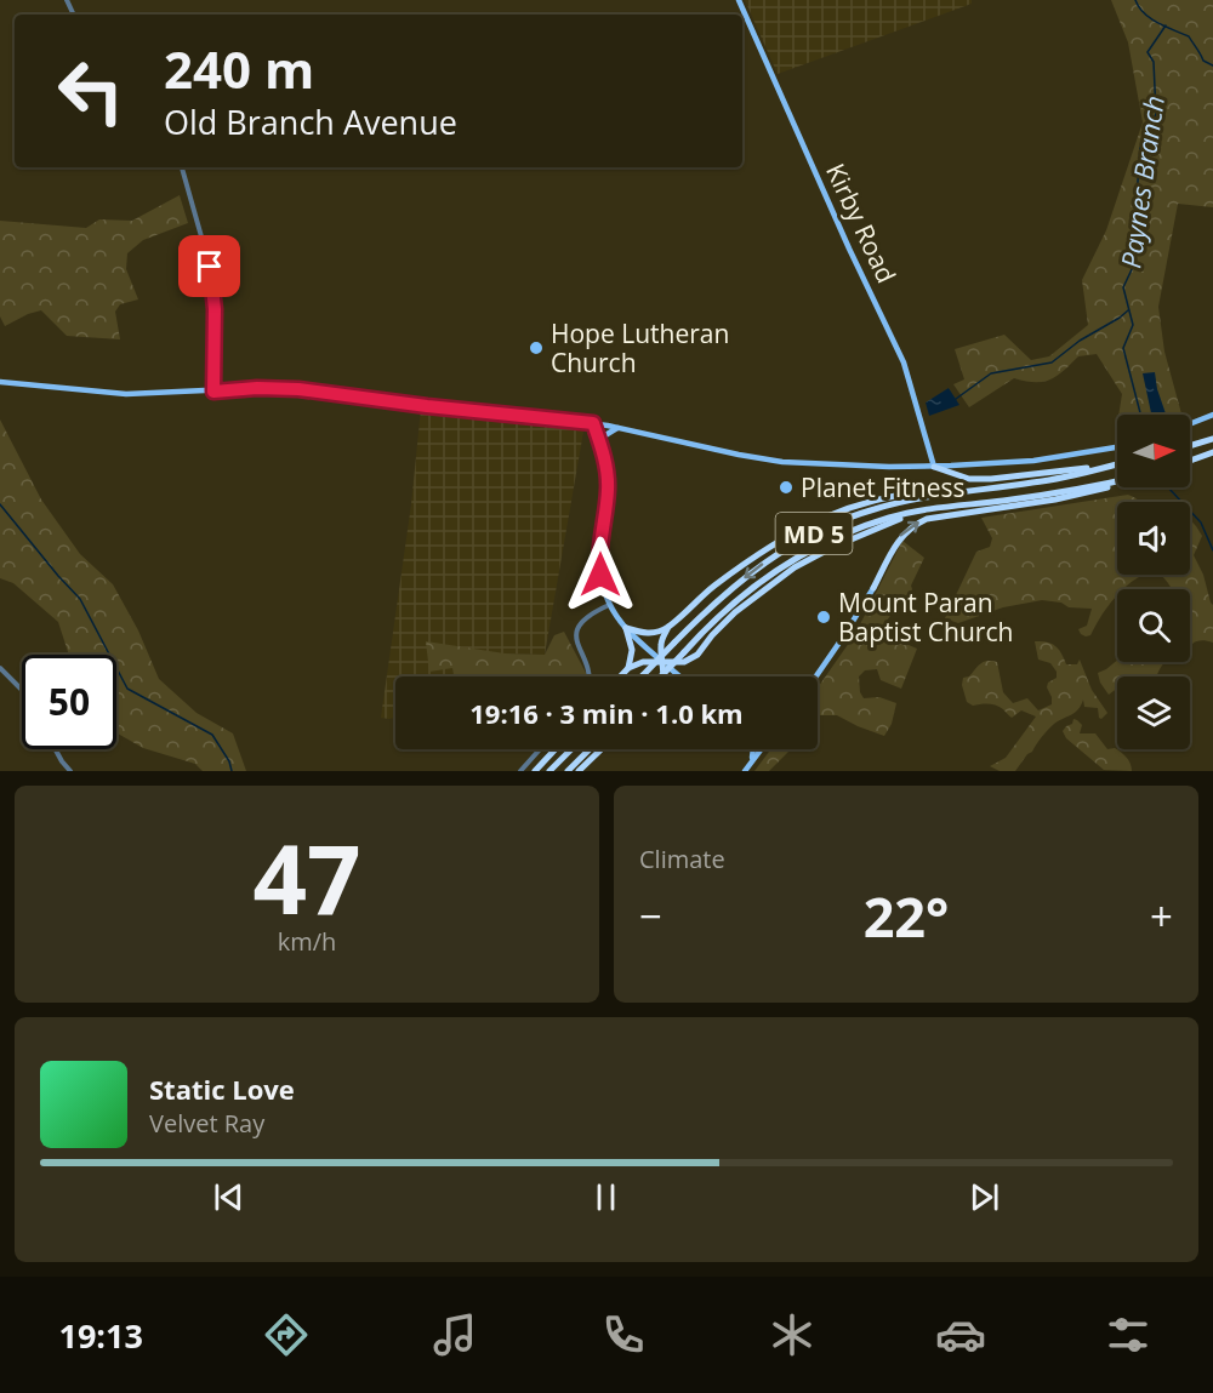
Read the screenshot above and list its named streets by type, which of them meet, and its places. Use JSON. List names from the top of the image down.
{
  "streets": {
    "highway": ["MD 5"],
    "main road": ["Kirby Road"]
  },
  "water": ["Paynes Branch"],
  "places": ["Hope Lutheran Church", "Planet Fitness", "Mount Paran Baptist Church"],
  "north": "right",
  "page": {
    "turn": ["240 m", "Old Branch Avenue"],
    "limit": "50",
    "trip": "19:16 · 3 min · 1.0 km",
    "tile": [
      ["47", "km/h"],
      "Climate"
    ],
    "heat": ["−", "22°", "+"],
    "song": ["Static Love", "Velvet Ray"],
    "tabs": "19:13"
  }
}
